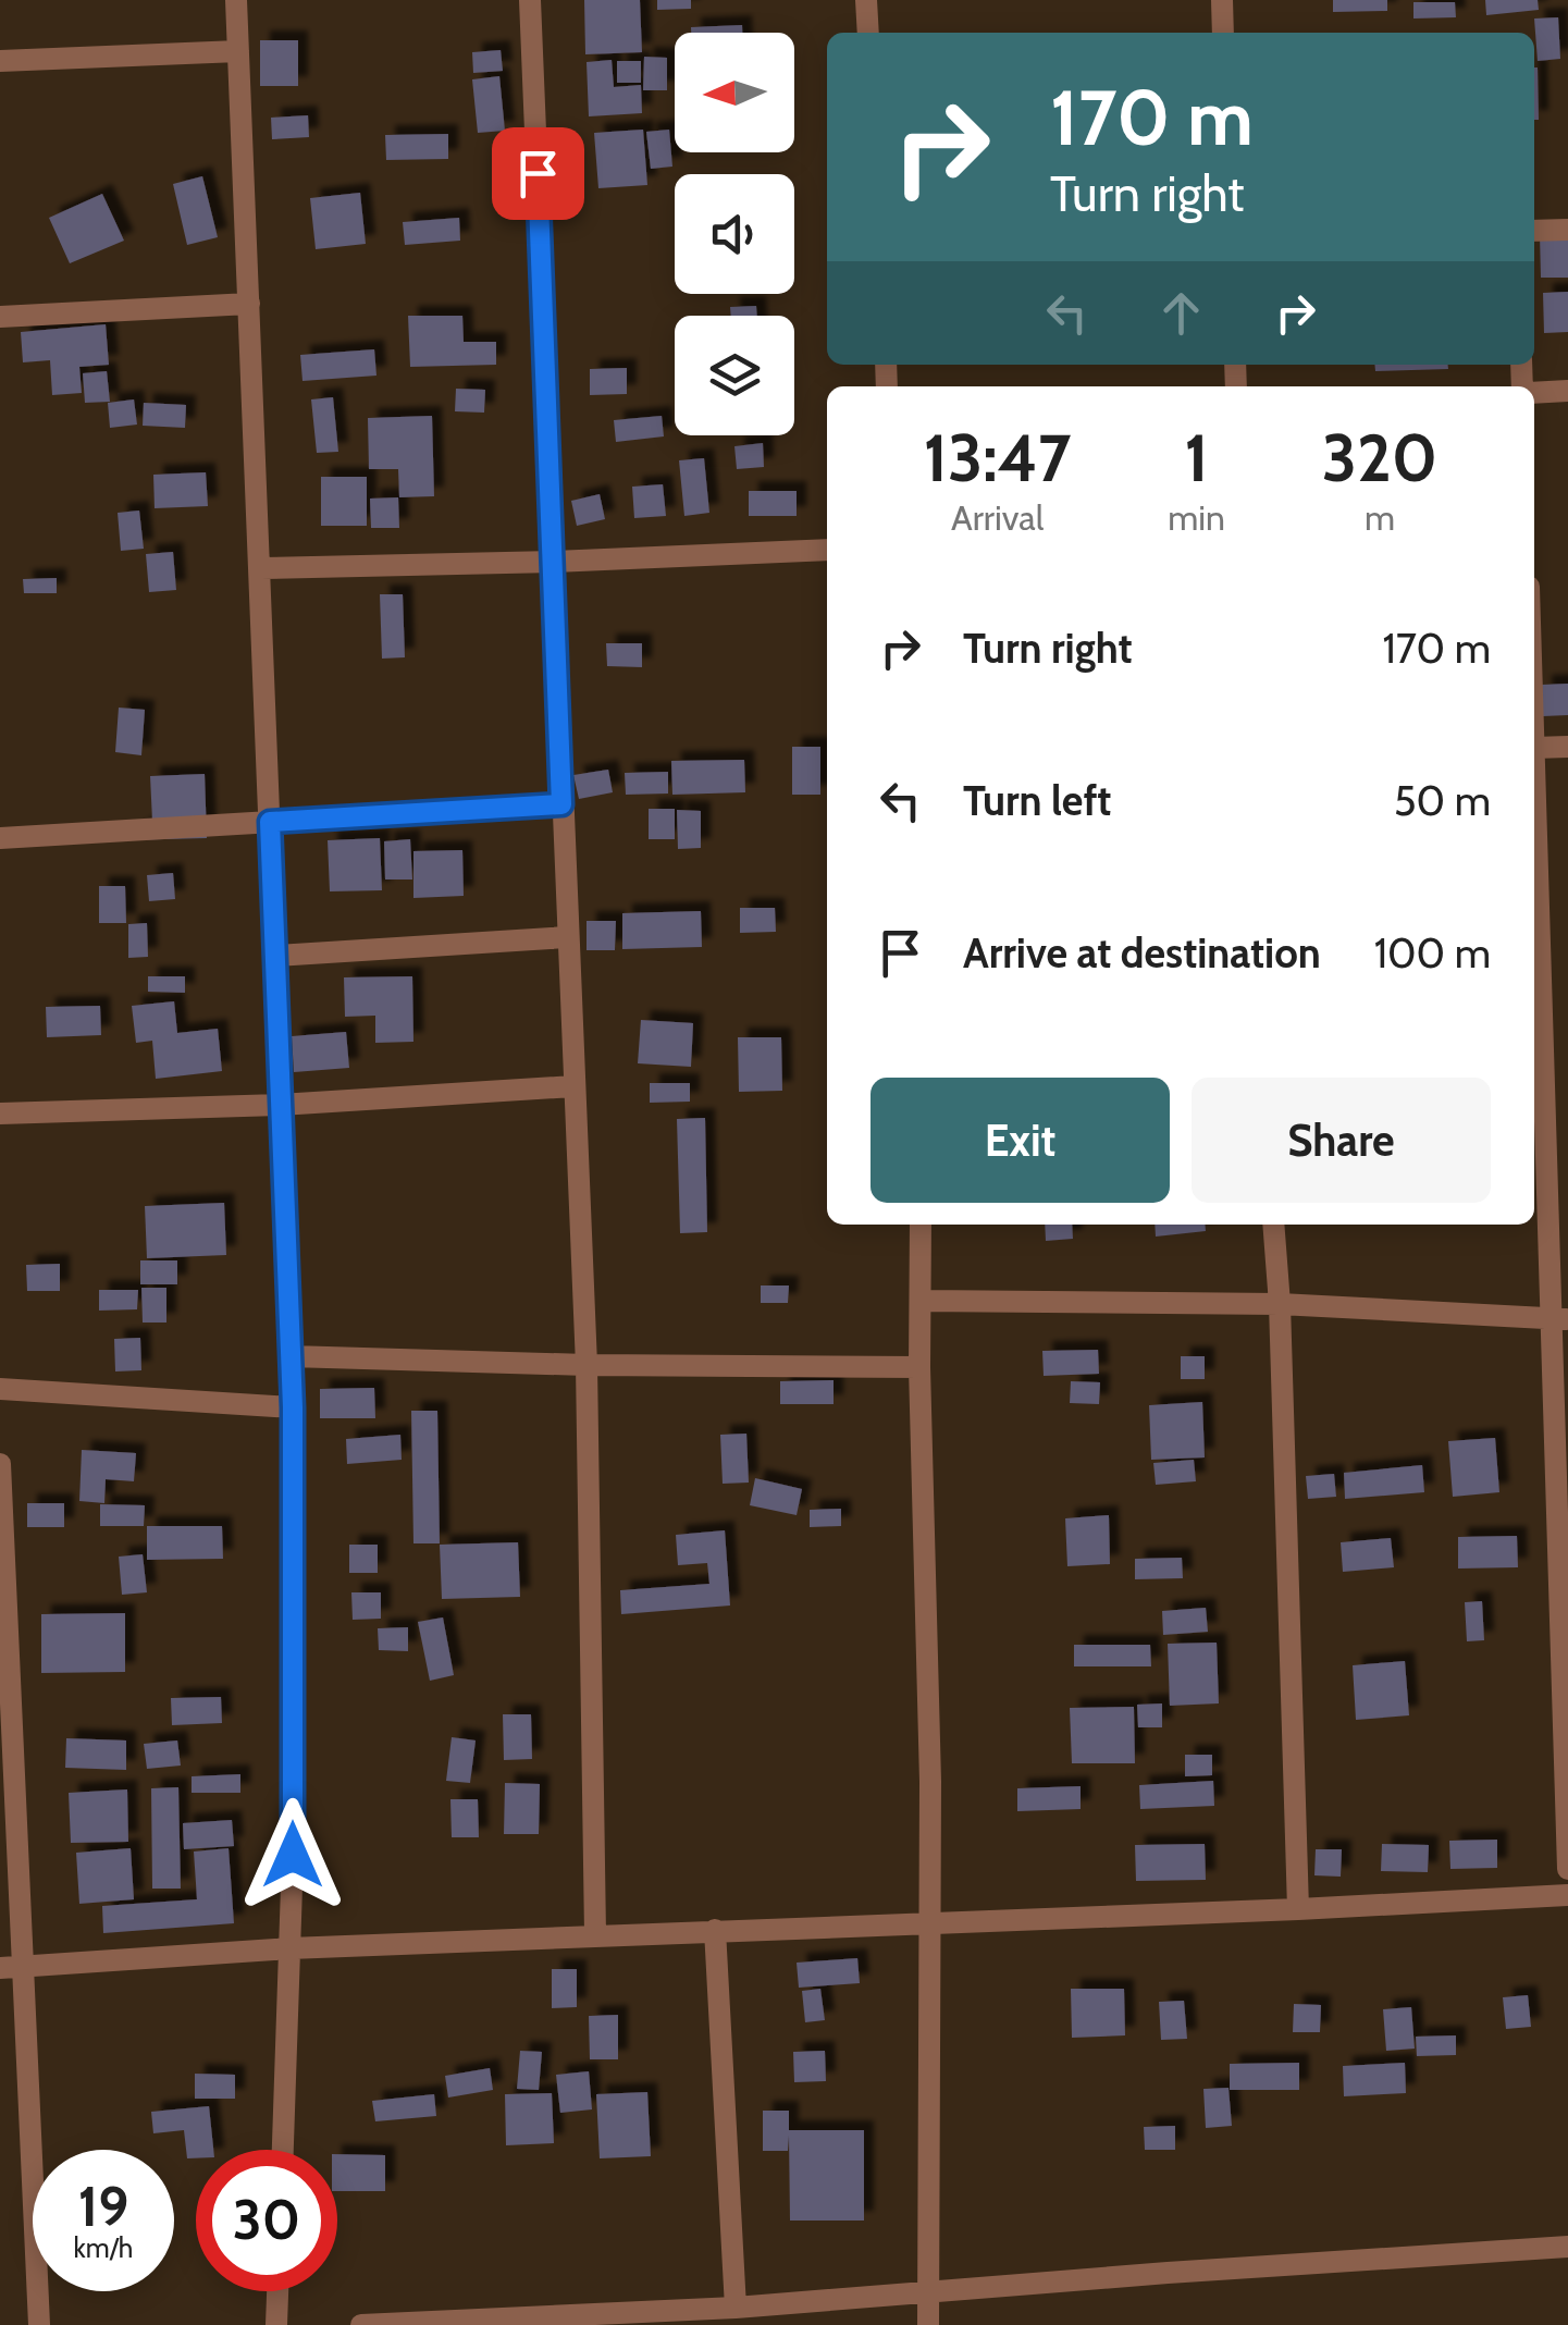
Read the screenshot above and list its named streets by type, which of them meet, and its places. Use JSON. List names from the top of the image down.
{
  "north": "left",
  "page": {
    "turn": ["170 m", "Turn right"],
    "eta": [
      "13:47",
      "Arrival",
      "1",
      "min",
      "320",
      "m"
    ],
    "list": [
      {
        "name": "Turn right",
        "value": "170 m"
      },
      {
        "name": "Turn left",
        "value": "50 m"
      },
      {
        "name": "Arrive at destination",
        "value": "100 m"
      }
    ],
    "buttons": ["Exit", "Share"],
    "speed": "19 km/h",
    "limit": "30"
  }
}
